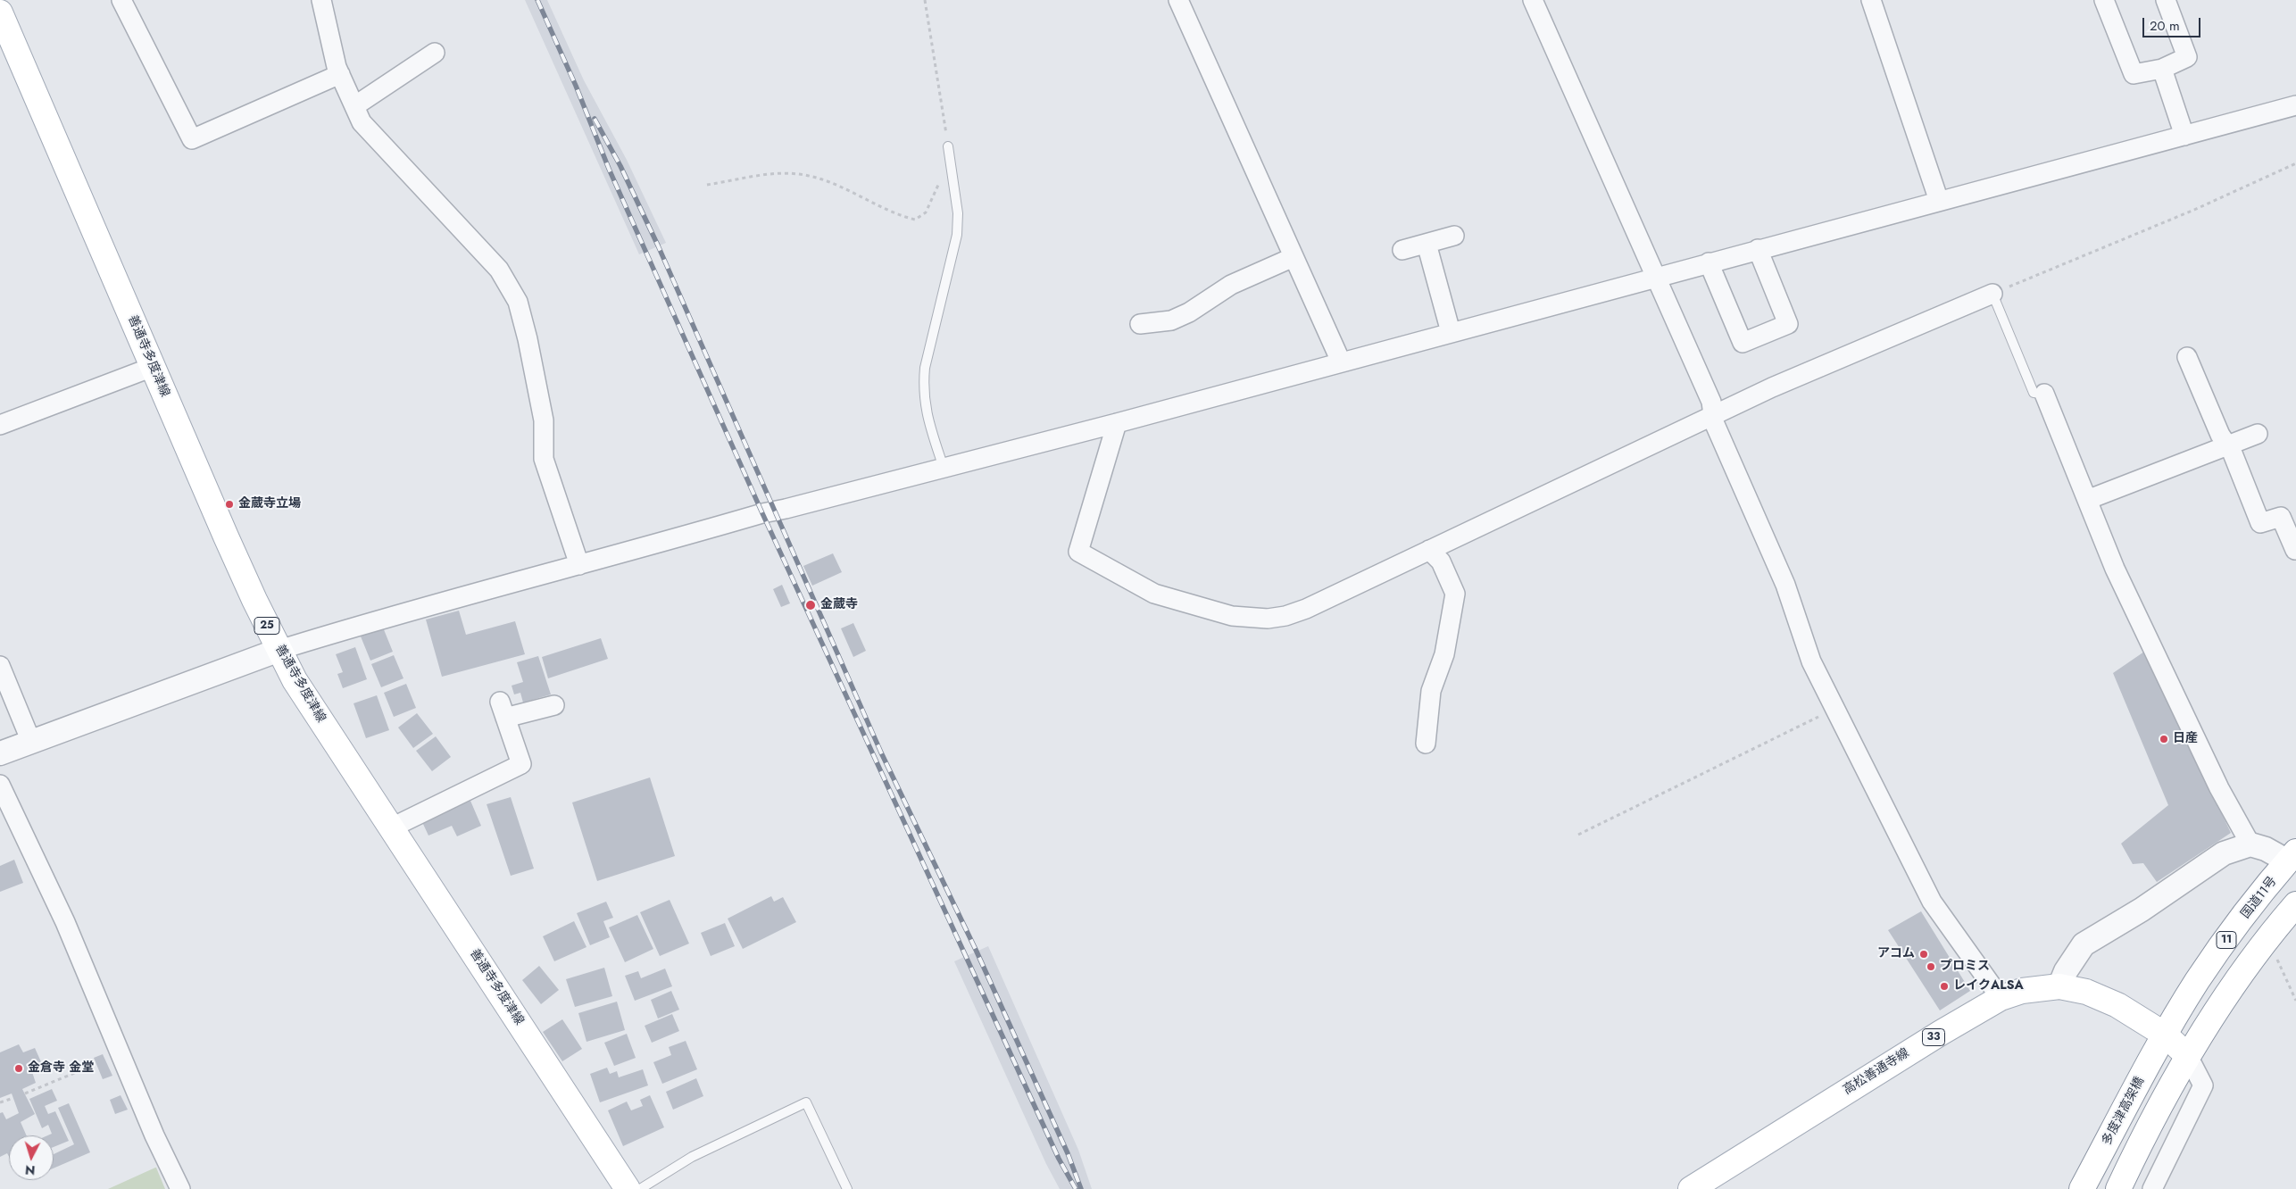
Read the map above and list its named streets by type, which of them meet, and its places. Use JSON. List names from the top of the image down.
{
  "streets": {
    "main road": [
      "善通寺多度津線",
      "25",
      "国道11号",
      "11",
      "33",
      "高松善通寺線",
      "多度津高架橋"
    ]
  },
  "crossings": [
    ["国道11号", "高松善通寺線"],
    ["国道11号", "多度津高架橋"],
    ["高松善通寺線", "多度津高架橋"]
  ],
  "places": [
    "金蔵寺立場",
    "金蔵寺",
    "日産",
    "アコム",
    "プロミス",
    "レイクALSA",
    "金倉寺 金堂"
  ],
  "scale_bar": "20 m",
  "north": "bottom"
}
